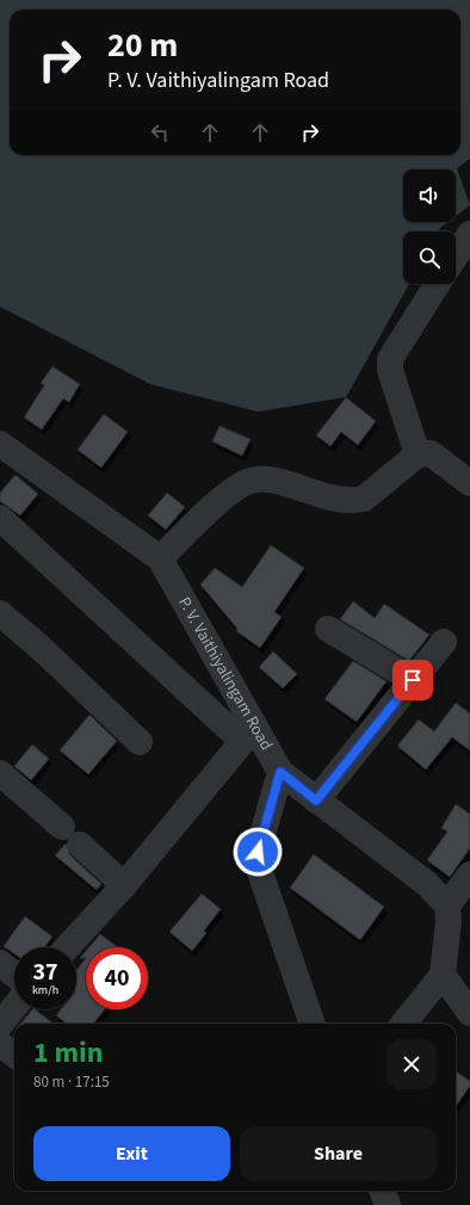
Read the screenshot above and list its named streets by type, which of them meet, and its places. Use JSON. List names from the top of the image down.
{
  "streets": {
    "street": ["P. V. Vaithiyalingam Road"]
  },
  "page": {
    "turn": ["20 m", "P. V. Vaithiyalingam Road"],
    "speed": "37 km/h",
    "limit": "40",
    "heading": ["1 min", "80 m · 17:15"],
    "buttons": ["Exit", "Share"]
  }
}
